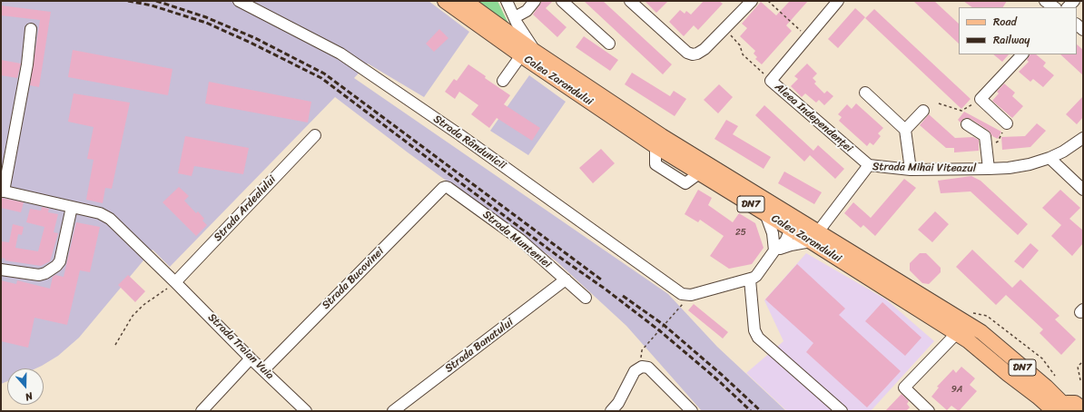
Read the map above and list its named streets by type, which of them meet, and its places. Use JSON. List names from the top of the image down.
{
  "streets": {
    "main road": ["Calea Zarandului", "DN7"],
    "street": [
      "Aleea Independenței",
      "Strada Rândunicii",
      "Strada Mihai Viteazul",
      "Strada Ardealului",
      "Strada Munteniei",
      "Strada Bucovinei",
      "Strada Banatului",
      "Strada Traian Vuia"
    ]
  },
  "crossings": [
    ["Calea Zarandului", "Strada Mihai Viteazul"],
    ["Aleea Independenței", "Strada Mihai Viteazul"],
    ["Strada Ardealului", "Strada Traian Vuia"],
    ["Strada Munteniei", "Strada Bucovinei"],
    ["Strada Munteniei", "Strada Banatului"],
    ["Strada Bucovinei", "Strada Traian Vuia"]
  ],
  "house_numbers": ["25", "9A"],
  "legend": ["Road", "Railway"],
  "north": "bottom"
}
